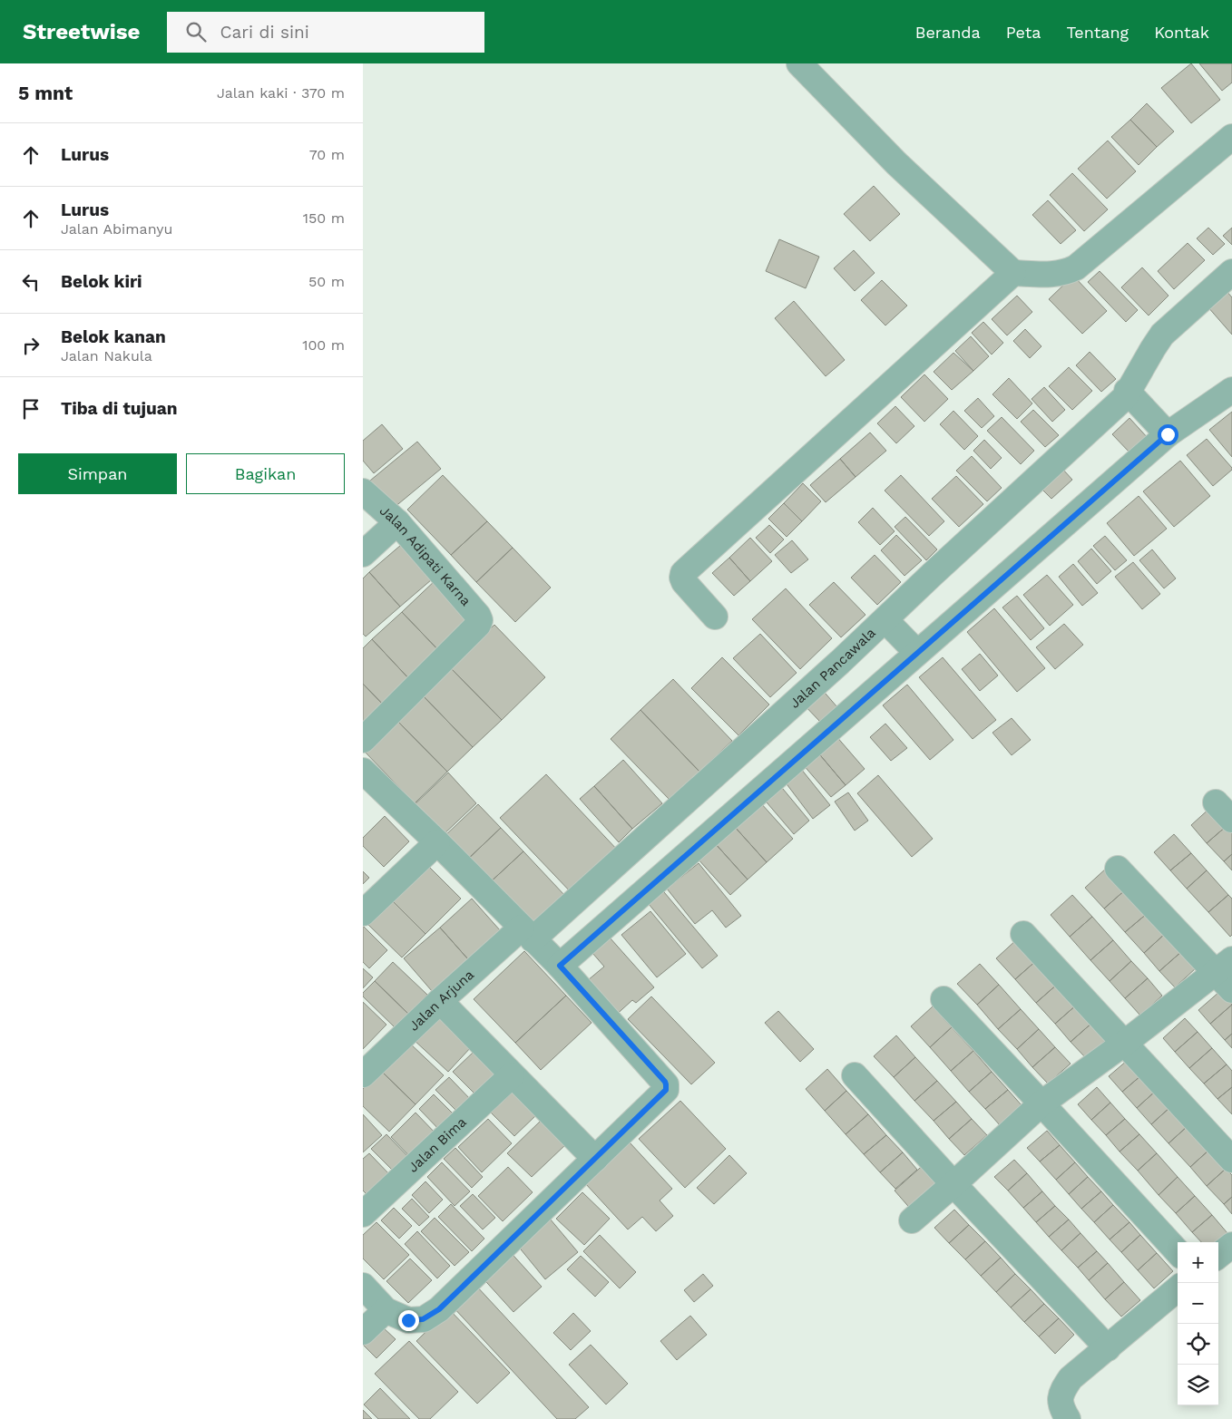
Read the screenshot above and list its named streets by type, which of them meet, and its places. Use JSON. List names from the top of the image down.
{
  "streets": {
    "street": [
      "Jalan Adipati Karna",
      "Jalan Pancawala",
      "Jalan Arjuna",
      "Jalan Bima"
    ]
  },
  "crossings": [
    ["Jalan Pancawala", "Jalan Arjuna"]
  ],
  "page": {
    "header": "Streetwise",
    "search": "Cari di sini",
    "nav": [
      "Beranda",
      "Peta",
      "Tentang",
      "Kontak"
    ],
    "heading": ["5 mnt", "Jalan kaki · 370 m"],
    "list": [
      ["Lurus", "70 m"],
      ["Lurus", "Jalan Abimanyu", "150 m"],
      ["Belok kiri", "50 m"],
      ["Belok kanan", "Jalan Nakula", "100 m"],
      "Tiba di tujuan"
    ],
    "buttons": ["Simpan", "Bagikan"],
    "map_buttons": ["+", "−"]
  }
}
